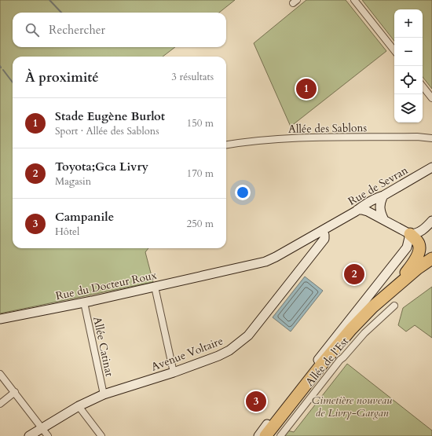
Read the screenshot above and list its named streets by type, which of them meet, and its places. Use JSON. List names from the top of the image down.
{
  "streets": {
    "street": [
      "Allée des Sablons",
      "Rue de Sevran",
      "Rue du Docteur Roux",
      "Allée Catinat",
      "Avenue Voltaire",
      "Allée de l'Est"
    ]
  },
  "crossings": [
    ["Rue de Sevran", "Rue du Docteur Roux"],
    ["Rue de Sevran", "Avenue Voltaire"],
    ["Rue du Docteur Roux", "Allée Catinat"],
    ["Rue du Docteur Roux", "Avenue Voltaire"],
    ["Allée Catinat", "Avenue Voltaire"]
  ],
  "parks": ["Cimetière nouveau de Livry-Gargan"],
  "page": {
    "map_buttons": ["+", "−"],
    "search": "Rechercher",
    "heading": ["À proximité", "3 résultats"],
    "pins": ["1", "2", "3"],
    "list": [
      {
        "mark": "1",
        "name": "Stade Eugène Burlot",
        "note": "Sport · Allée des Sablons",
        "value": "150 m"
      },
      {
        "mark": "2",
        "name": "Toyota;Gca Livry",
        "note": "Magasin",
        "value": "170 m"
      },
      {
        "mark": "3",
        "name": "Campanile",
        "note": "Hôtel",
        "value": "250 m"
      }
    ]
  }
}
